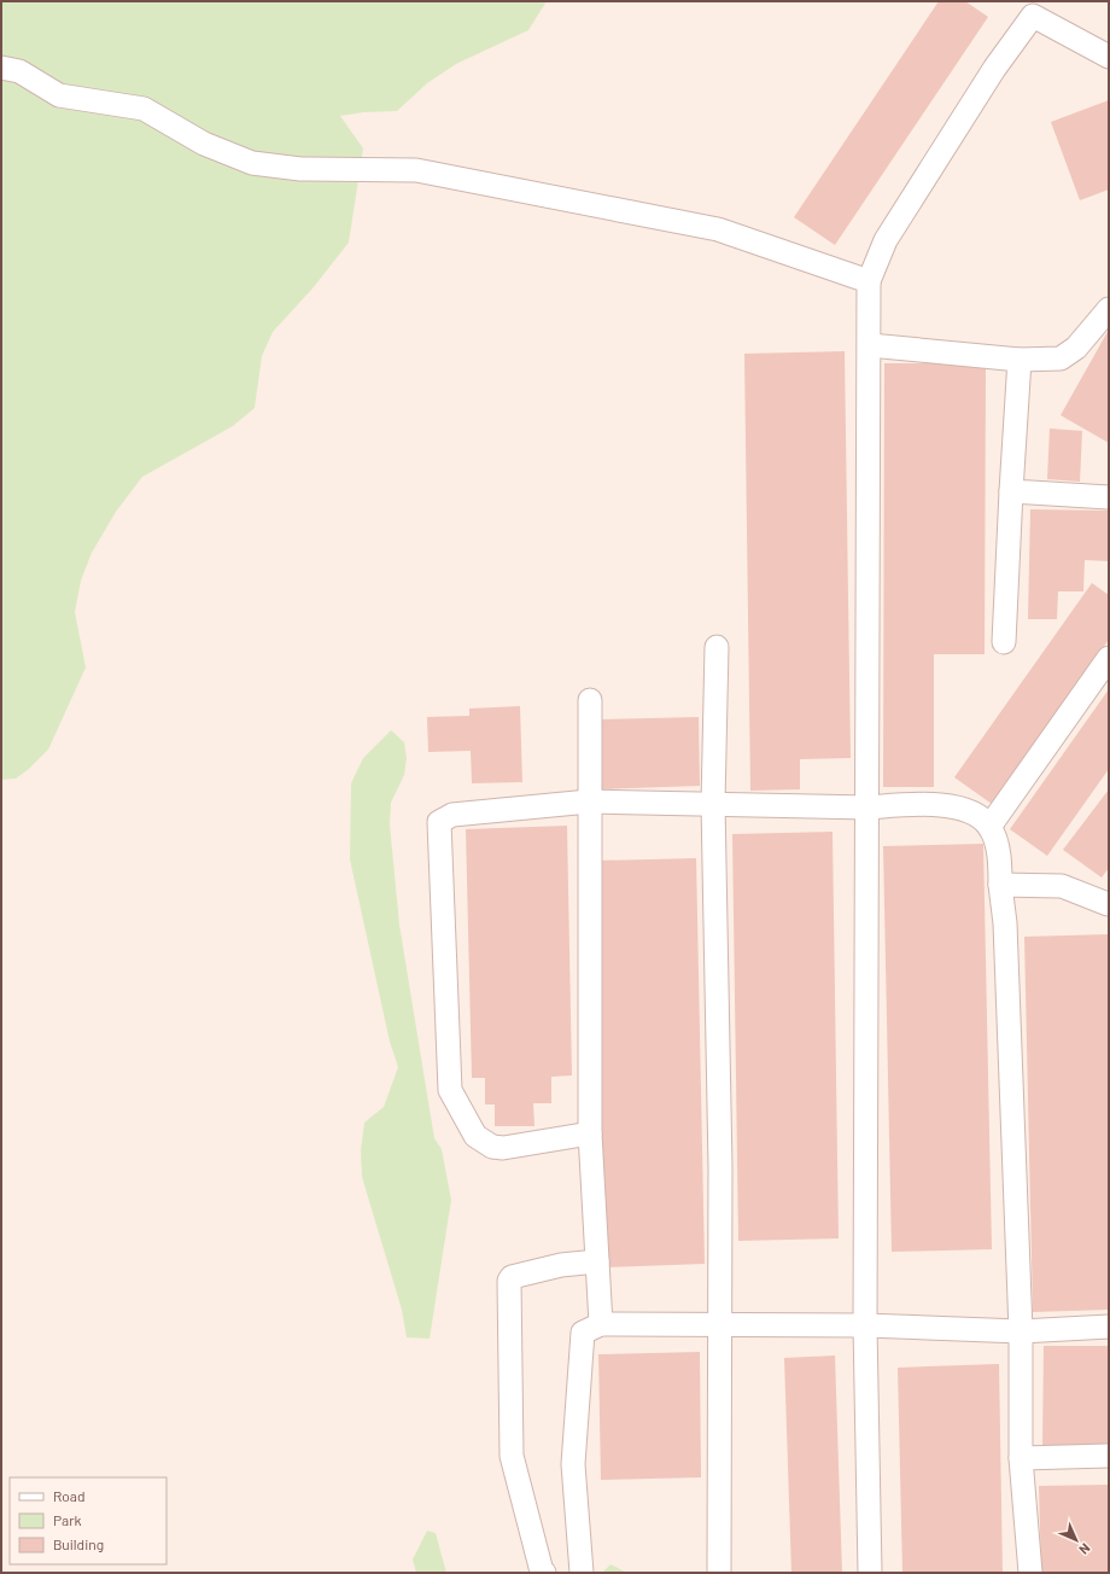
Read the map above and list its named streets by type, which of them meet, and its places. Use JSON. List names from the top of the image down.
{
  "legend": ["Road", "Park", "Building"],
  "north": "bottom right"
}
